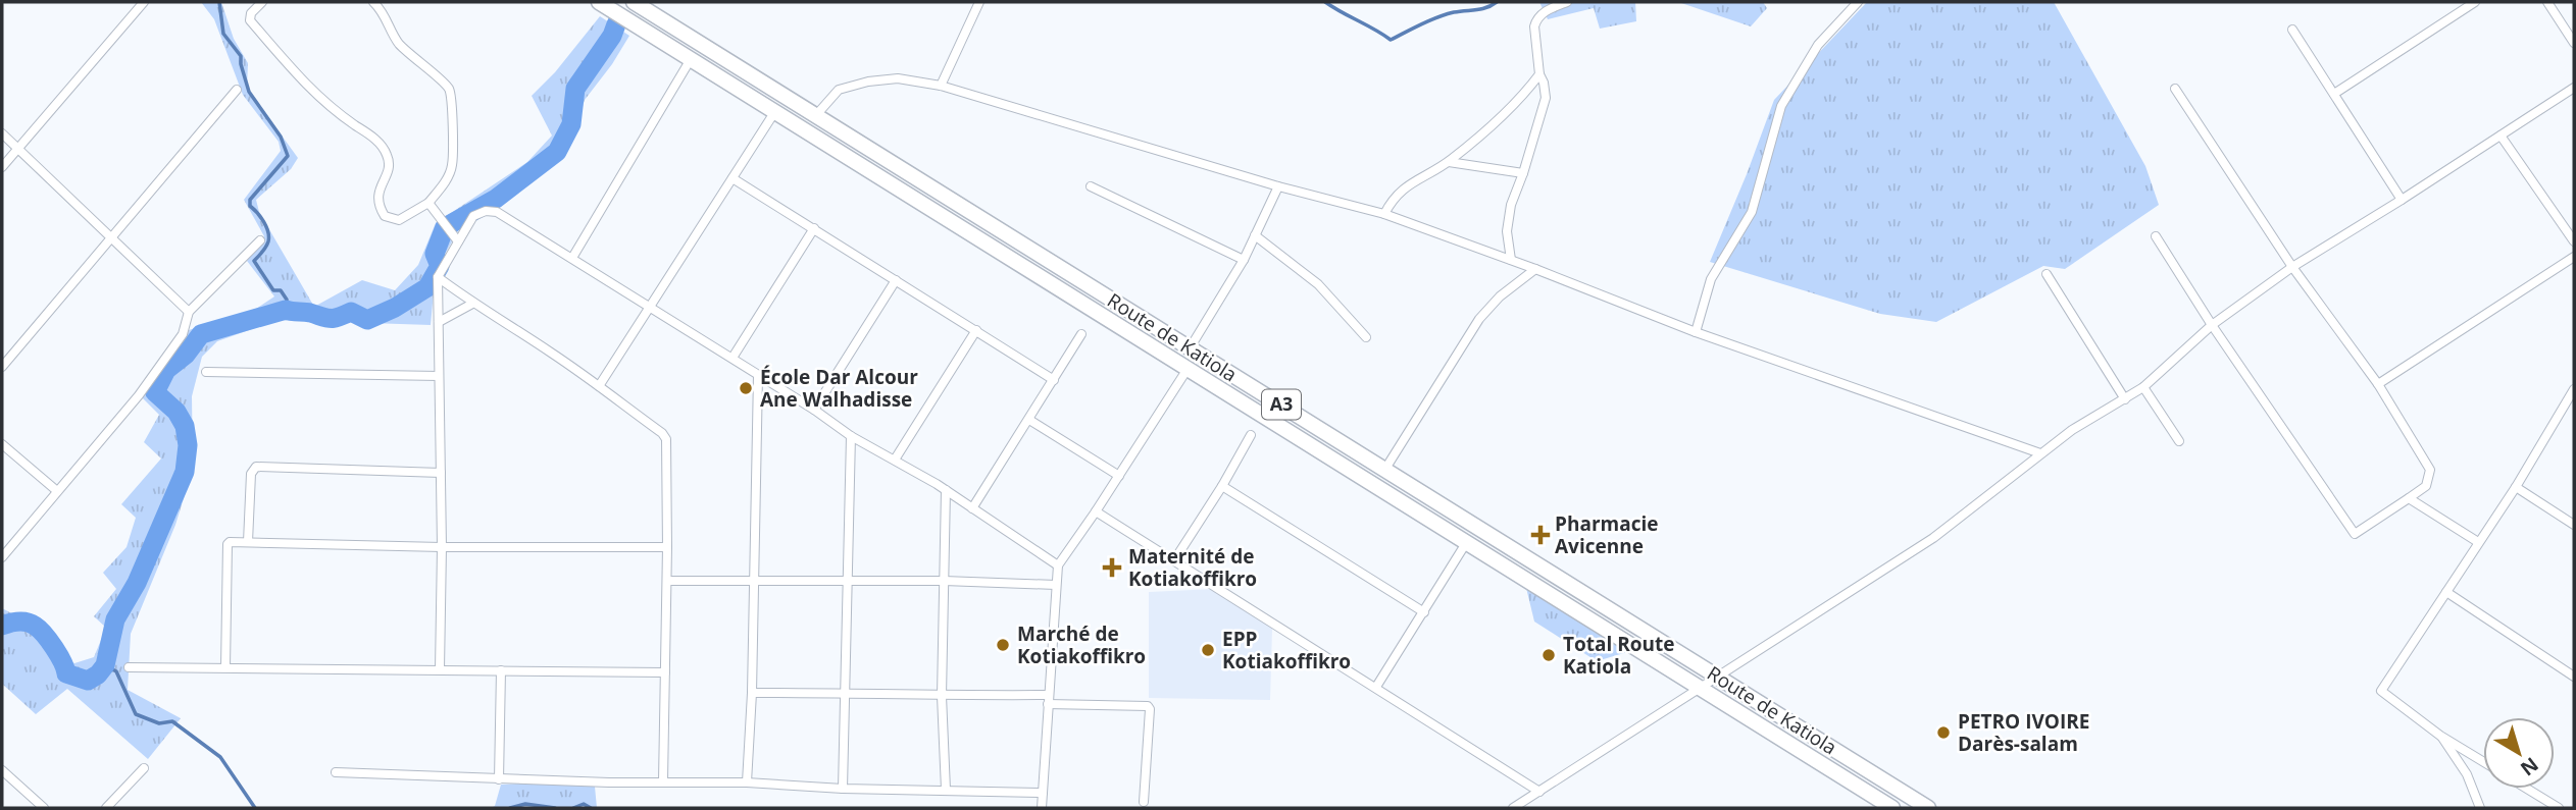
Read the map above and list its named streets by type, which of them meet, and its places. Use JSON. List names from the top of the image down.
{
  "streets": {
    "highway": ["Route de Katiola", "A3"]
  },
  "places": {
    "other": [
      "École Dar Alcour Ane Walhadisse",
      "Marché de Kotiakoffikro",
      "EPP Kotiakoffikro",
      "Total Route Katiola",
      "PETRO IVOIRE Darès-salam"
    ],
    "health": ["Pharmacie Avicenne", "Maternité de Kotiakoffikro"]
  },
  "north": "bottom right"
}
